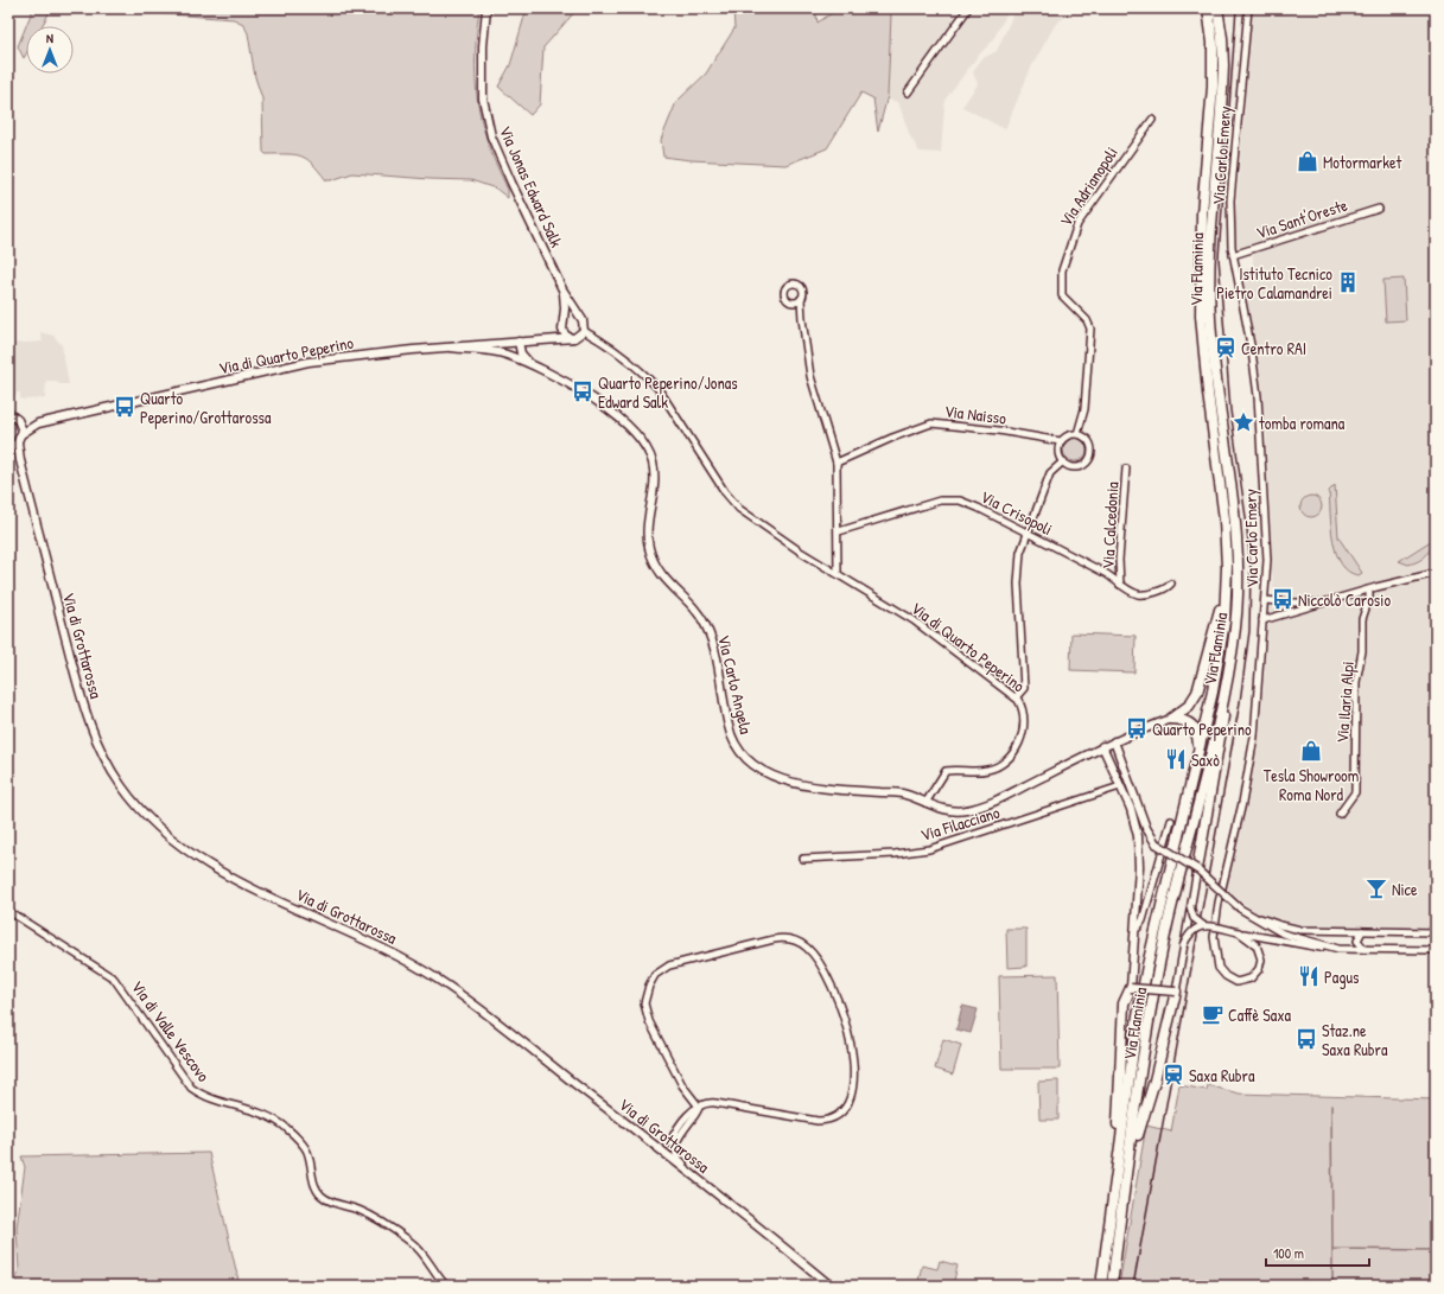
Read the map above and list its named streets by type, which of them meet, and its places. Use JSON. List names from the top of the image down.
{
  "streets": {
    "highway": ["Via Flaminia"],
    "street": [
      "Via Carlo Emery",
      "Via Jonas Edward Salk",
      "Via Adrianopoli",
      "Via Sant'Oreste",
      "Via di Quarto Peperino",
      "Via Naisso",
      "Via Crisopoli",
      "Via Calcedonia",
      "Via di Grottarossa",
      "Via Carlo Angela",
      "Via Ilaria Alpi",
      "Via Filacciano",
      "Via di Valle Vescovo"
    ]
  },
  "crossings": [
    ["Via Carlo Emery", "Via Sant'Oreste"],
    ["Via Jonas Edward Salk", "Via di Quarto Peperino"],
    ["Via Adrianopoli", "Via Naisso"],
    ["Via di Quarto Peperino", "Via Carlo Angela"],
    ["Via Crisopoli", "Via Calcedonia"]
  ],
  "places": {
    "shop": ["Motormarket", "Tesla Showroom Roma Nord"],
    "building": ["Istituto Tecnico Pietro Calamandrei"],
    "station": ["Centro RAI", "Saxa Rubra"],
    "bus stop": [
      "Quarto Peperino/Jonas Edward Salk",
      "Quarto Peperino/Grottarossa",
      "Niccolò Carosio",
      "Quarto Peperino",
      "Staz.ne Saxa Rubra"
    ],
    "place": ["tomba romana"],
    "restaurant": ["Saxò", "Pagus"],
    "bar": ["Nice"],
    "cafe": ["Caffè Saxa"]
  },
  "scale_bar": "100 m",
  "north": "top"
}
